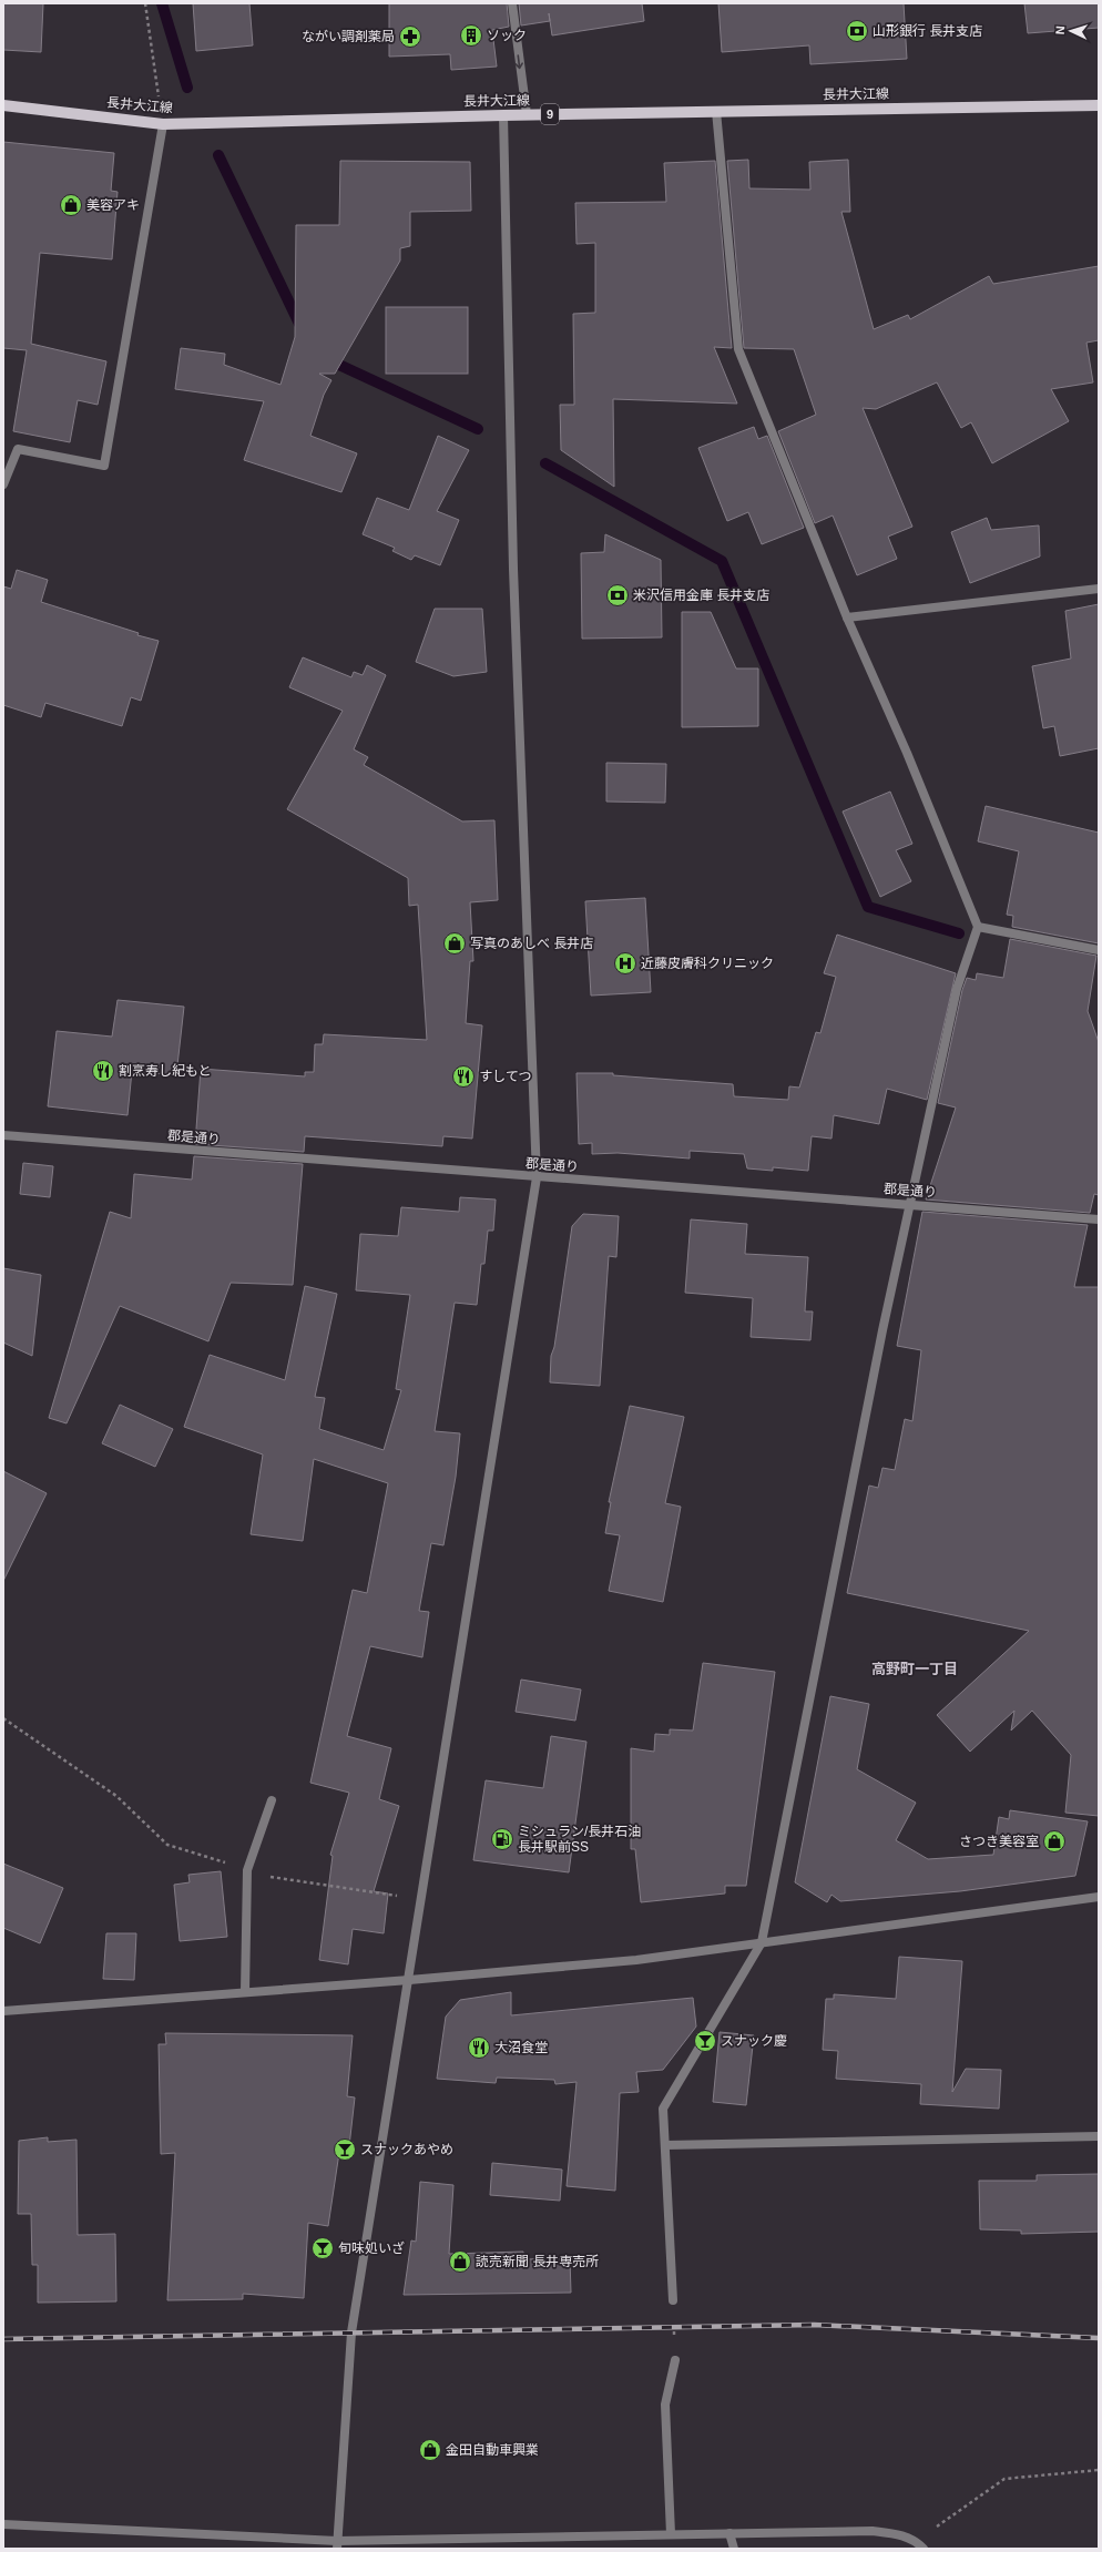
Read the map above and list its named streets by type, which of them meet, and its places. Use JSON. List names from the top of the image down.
{
  "streets": {
    "main road": ["長井大江線", "9"],
    "street": ["郡是通り"]
  },
  "districts": ["高野町一丁目"],
  "places": {
    "bank": ["山形銀行 長井支店", "米沢信用金庫 長井支店"],
    "building": ["ソック"],
    "pharmacy": ["ながい調剤薬局"],
    "shop": [
      "美容アキ",
      "写真のあしべ 長井店",
      "さつき美容室",
      "読売新聞 長井専売所",
      "金田自動車興業"
    ],
    "hospital": ["近藤皮膚科クリニック"],
    "restaurant": ["割烹寿し紀もと", "すしてつ", "大沼食堂"],
    "fuel station": ["ミシュラン/長井石油 長井駅前SS"],
    "bar": ["スナック慶", "スナックあやめ", "旬味処いざ"]
  },
  "north": "left"
}
